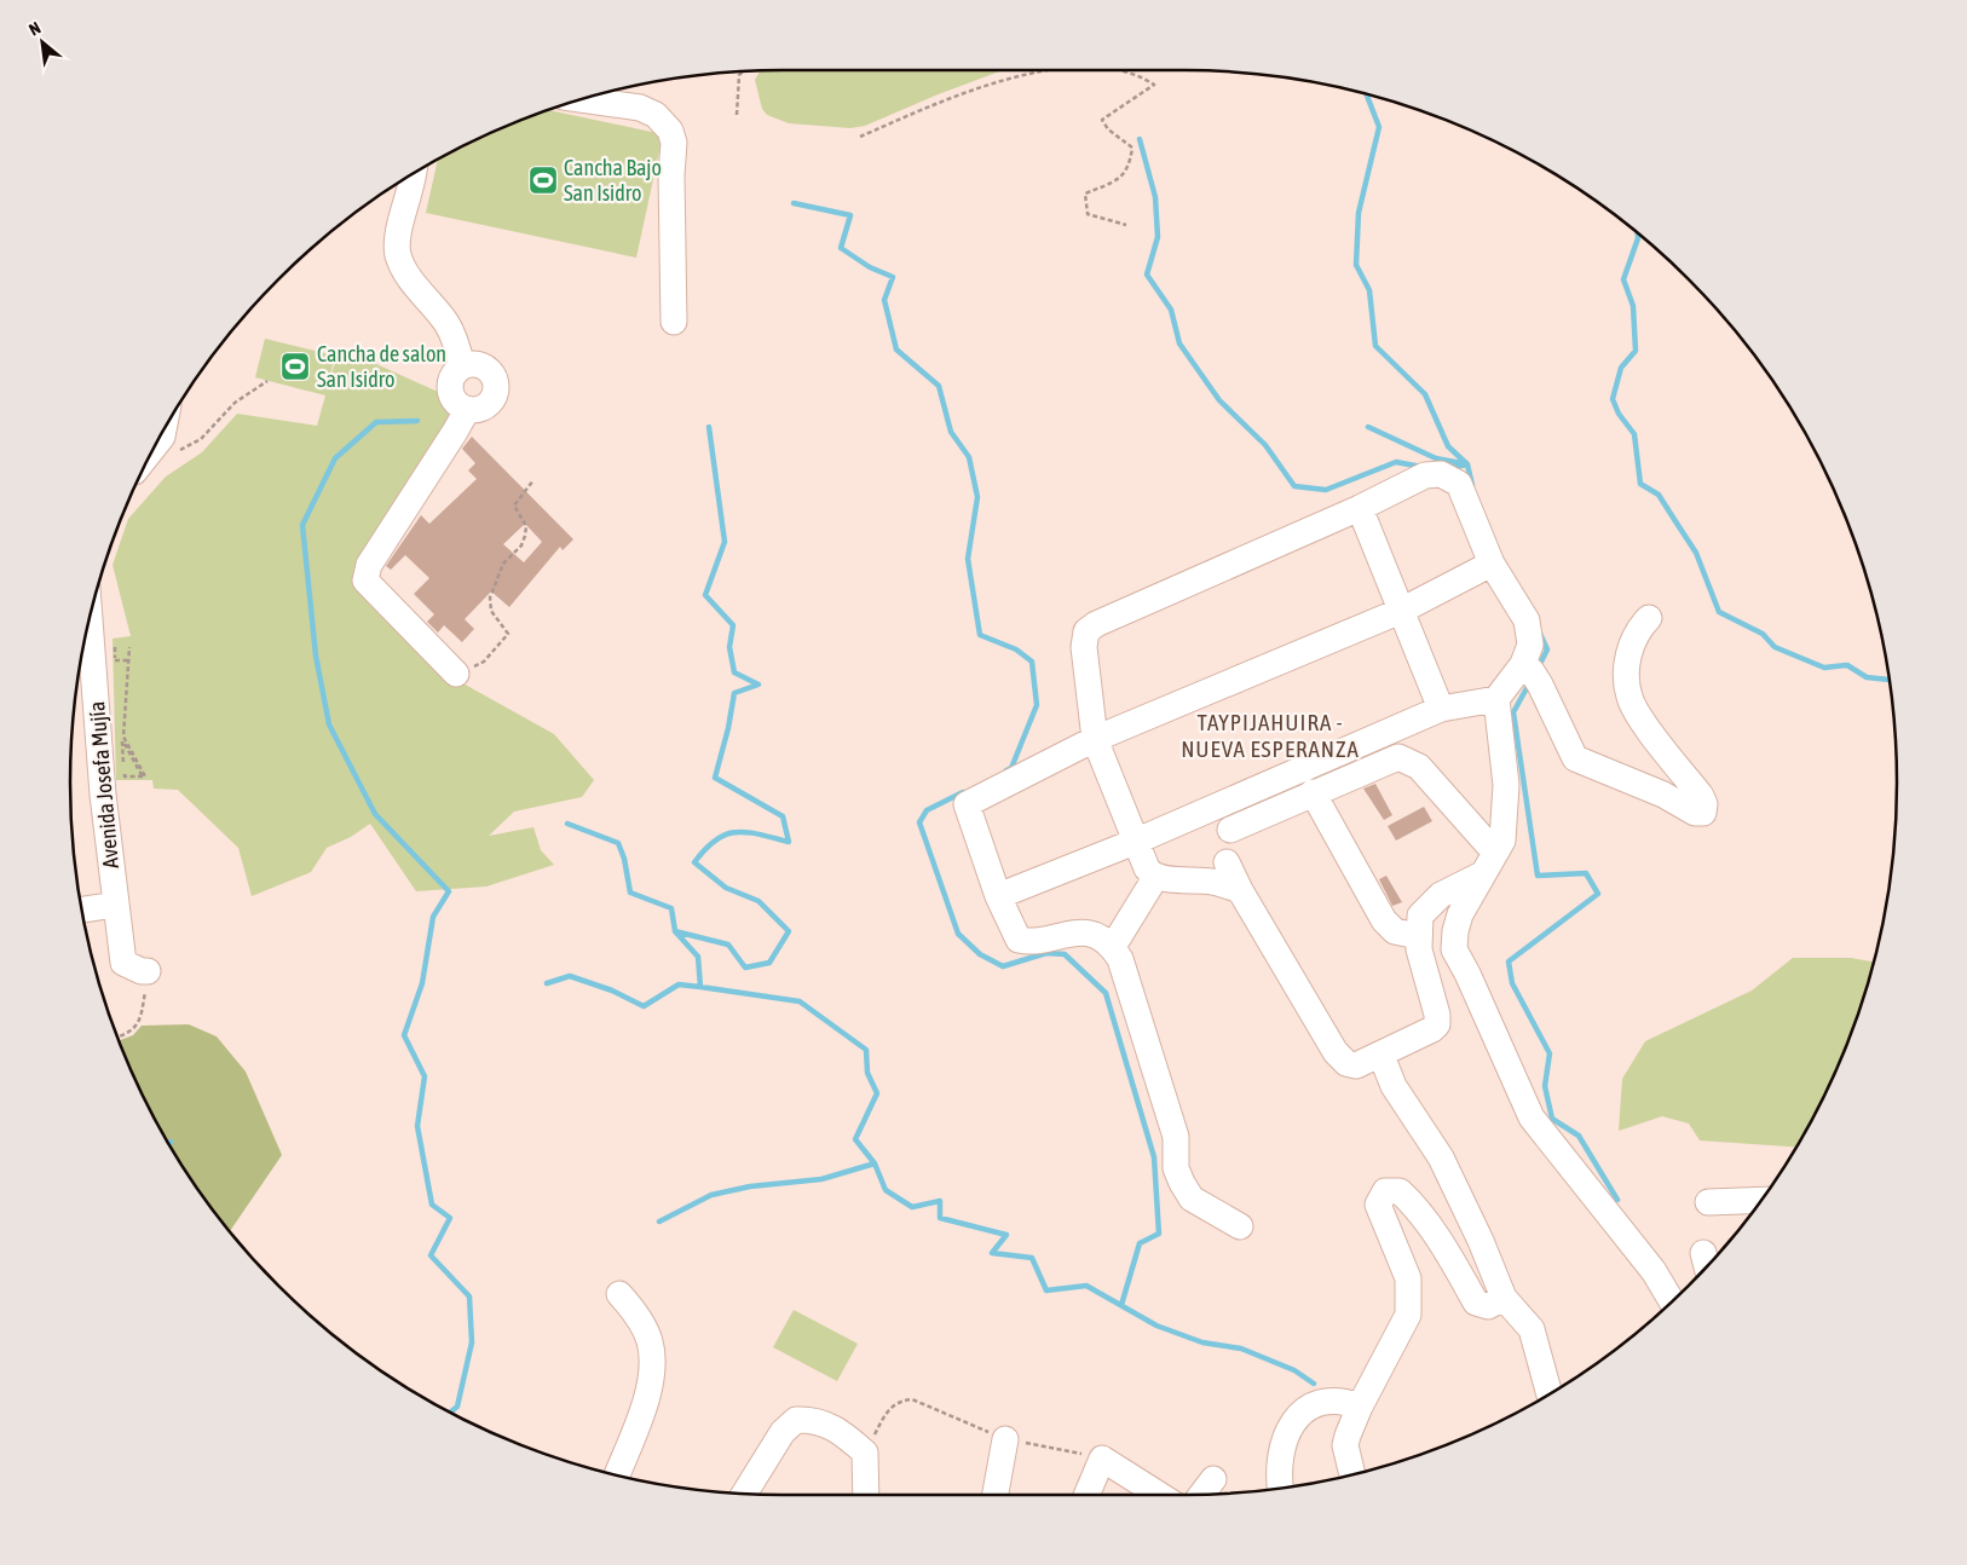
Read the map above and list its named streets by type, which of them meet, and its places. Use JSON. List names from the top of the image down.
{
  "streets": {
    "street": ["Avenida Josefa Mujía"]
  },
  "districts": ["TAYPIJAHUIRA - NUEVA ESPERANZA"],
  "places": {
    "sports": ["Cancha Bajo San Isidro", "Cancha de salon San Isidro"]
  },
  "north": "top left"
}
